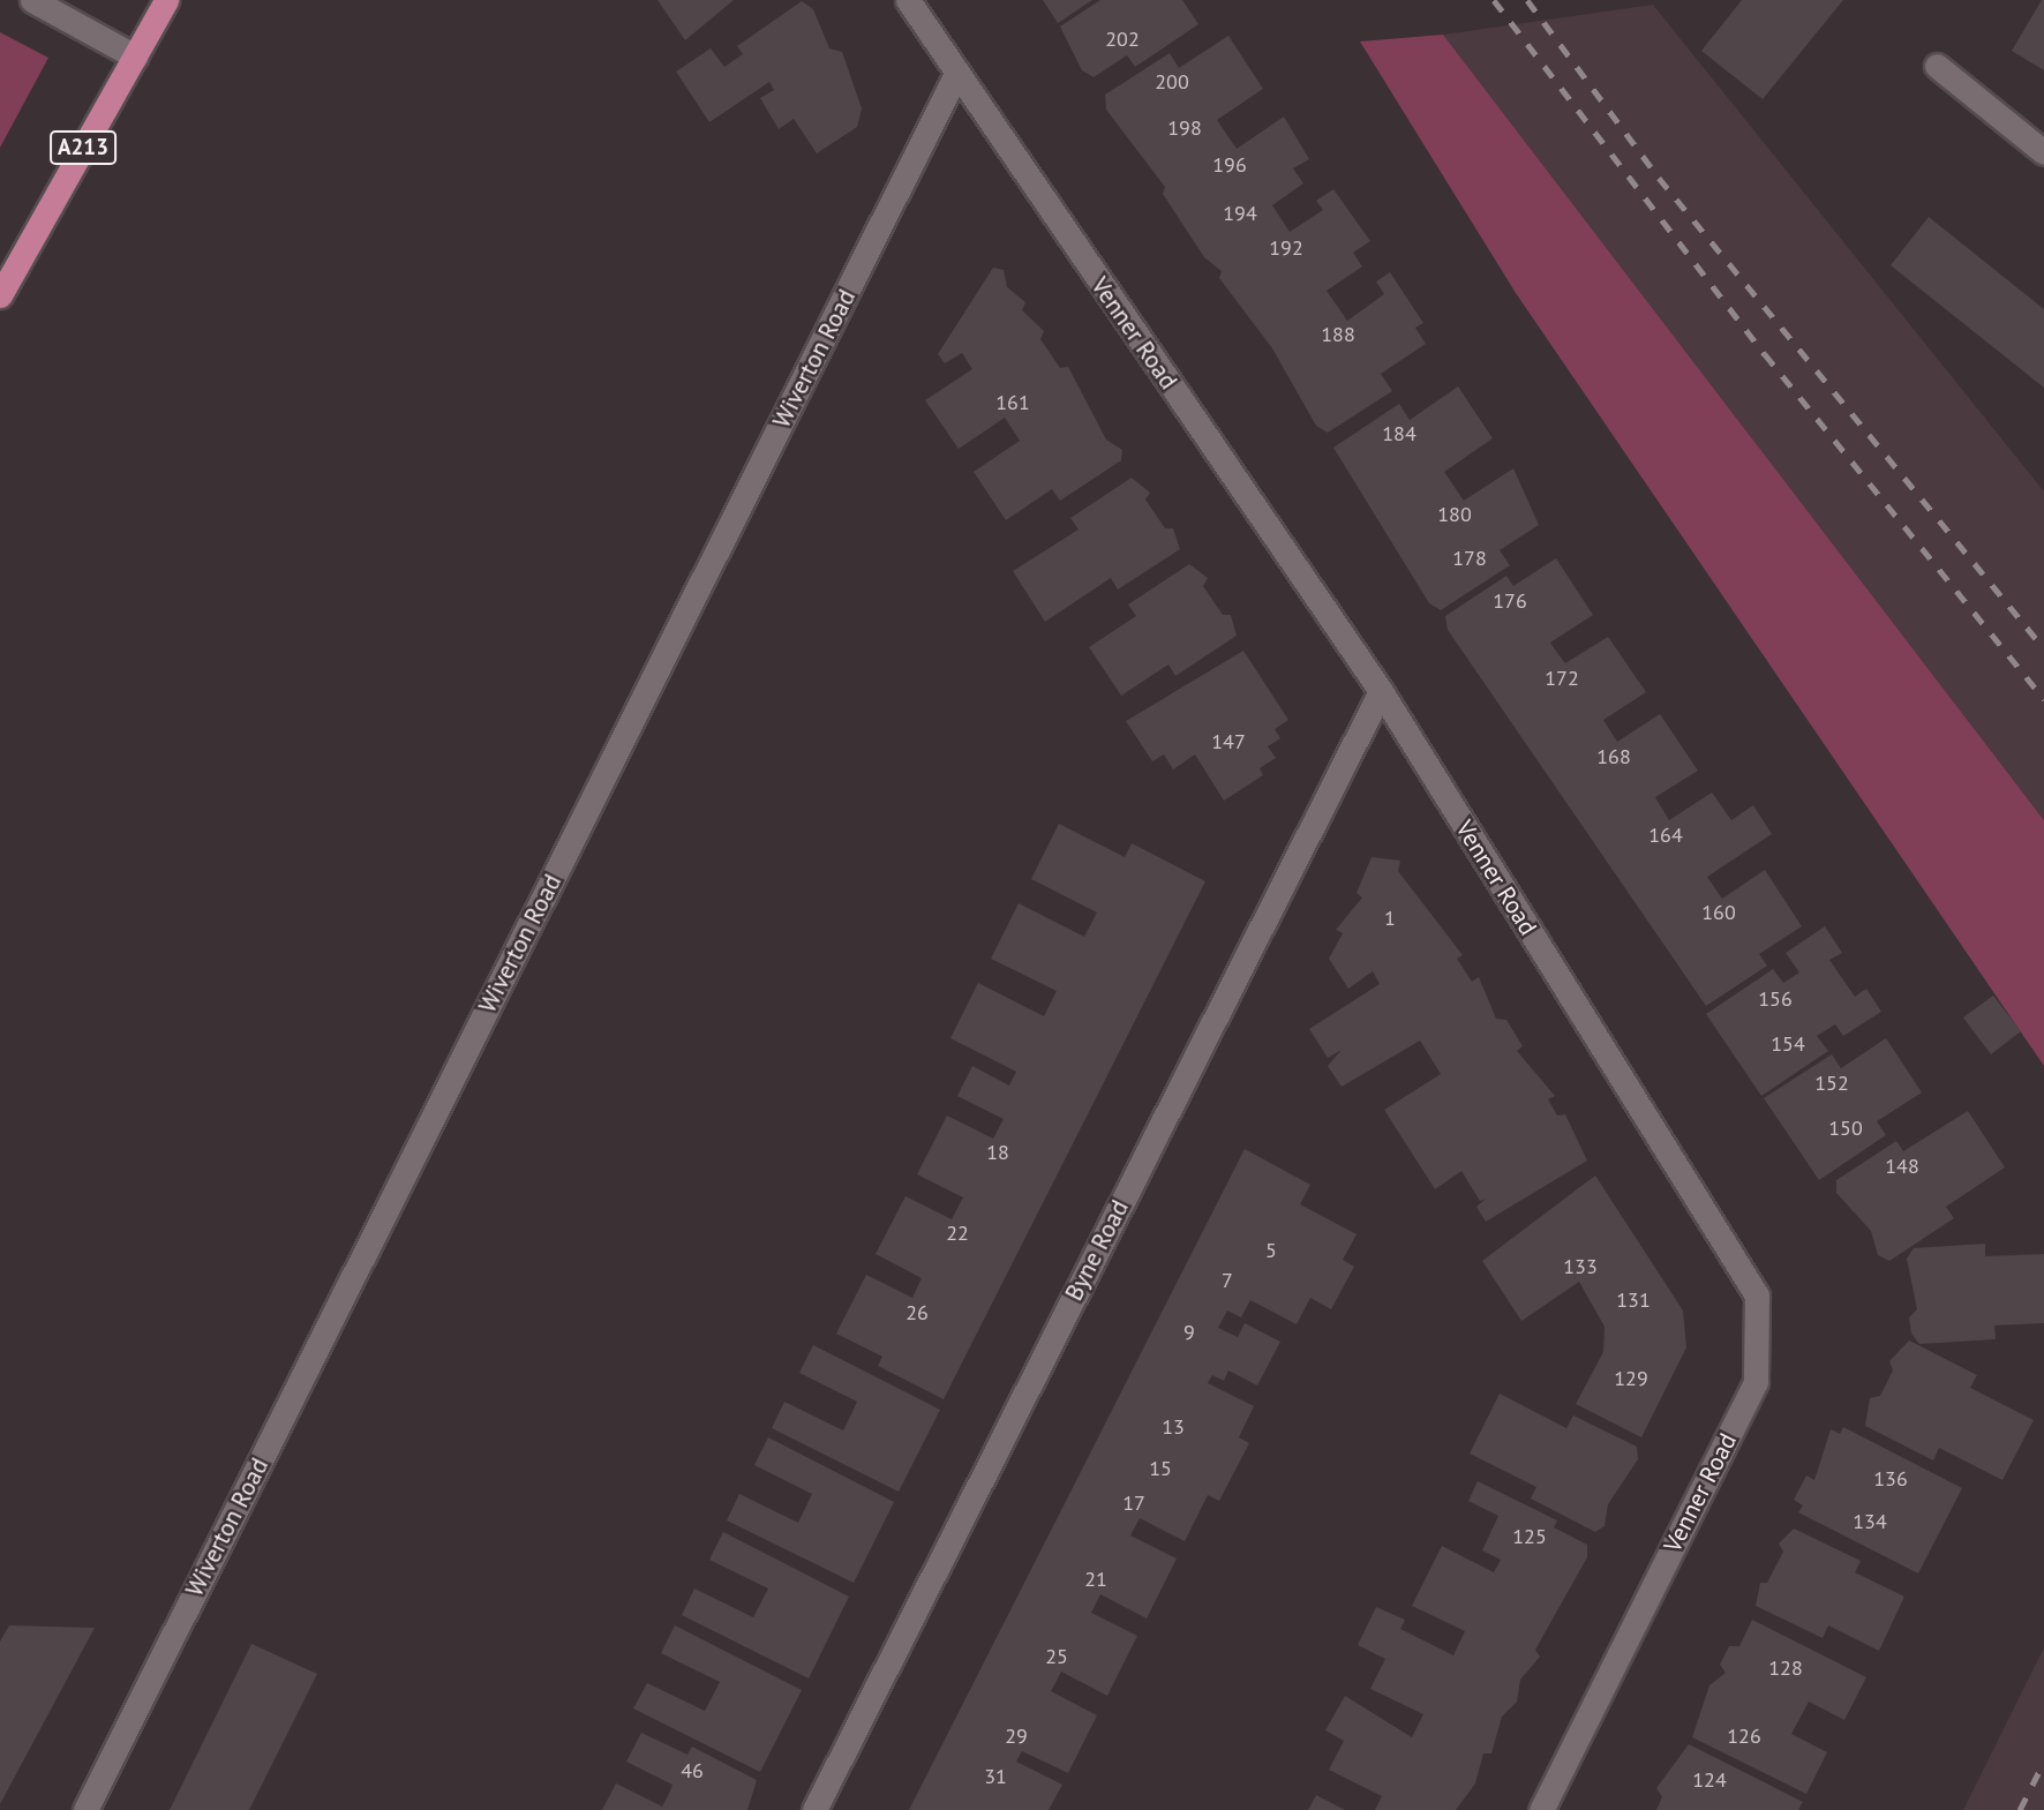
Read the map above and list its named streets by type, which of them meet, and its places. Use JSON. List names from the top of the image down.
{
  "streets": {
    "main road": ["A213"],
    "street": ["Venner Road", "Wiverton Road", "Byne Road"]
  },
  "crossings": [
    ["Venner Road", "Wiverton Road"],
    ["Venner Road", "Byne Road"]
  ],
  "house_numbers": [
    "202",
    "200",
    "198",
    "196",
    "194",
    "192",
    "188",
    "161",
    "184",
    "180",
    "178",
    "176",
    "172",
    "147",
    "168",
    "164",
    "160",
    "1",
    "156",
    "154",
    "152",
    "150",
    "18",
    "148",
    "22",
    "5",
    "133",
    "7",
    "131",
    "26",
    "9",
    "129",
    "13",
    "15",
    "136",
    "17",
    "134",
    "125",
    "21",
    "25",
    "128",
    "29",
    "126",
    "46",
    "31",
    "124"
  ]
}
